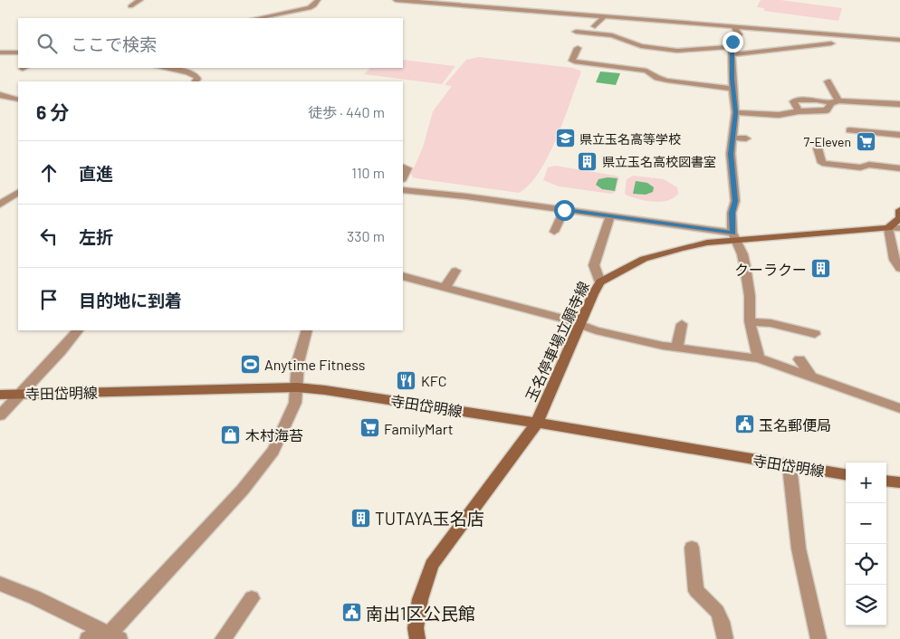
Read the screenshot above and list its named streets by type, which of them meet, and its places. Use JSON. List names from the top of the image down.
{
  "streets": {
    "main road": ["玉名停車場立願寺線", "寺田岱明線"]
  },
  "crossings": [
    ["玉名停車場立願寺線", "寺田岱明線"]
  ],
  "places": {
    "school or university": ["県立玉名高等学校"],
    "supermarket": ["7-Eleven", "FamilyMart"],
    "building": ["県立玉名高校図書室", "クーラクー", "TUTAYA玉名店"],
    "sports": ["Anytime Fitness"],
    "restaurant": ["KFC"],
    "public building": ["玉名郵便局", "南出1区公民館"],
    "shop": ["木村海苔"]
  },
  "page": {
    "search": "ここで検索",
    "heading": ["6 分", "徒歩 · 440 m"],
    "list": [
      ["直進", "110 m"],
      ["左折", "330 m"],
      "目的地に到着"
    ],
    "map_buttons": ["+", "−"]
  }
}
